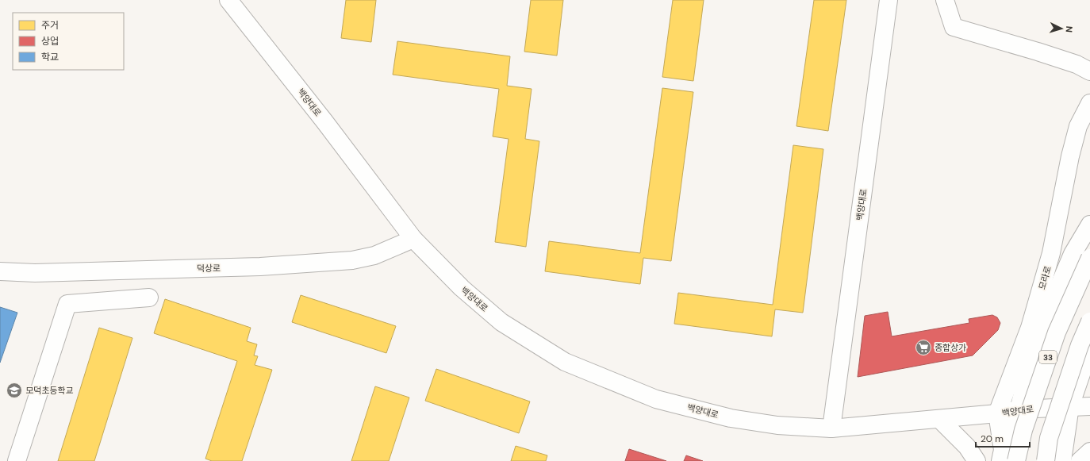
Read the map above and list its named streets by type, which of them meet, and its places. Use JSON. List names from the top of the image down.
{
  "streets": {
    "main road": [
      "백양대로",
      "덕상로",
      "모라로",
      "33"
    ]
  },
  "crossings": [
    ["백양대로", "덕상로"],
    ["백양대로", "모라로"]
  ],
  "places": {
    "supermarket": ["종합상가"],
    "school or university": ["모덕초등학교"]
  },
  "legend": ["주거", "상업", "학교"],
  "scale_bar": "20 m",
  "north": "right"
}
